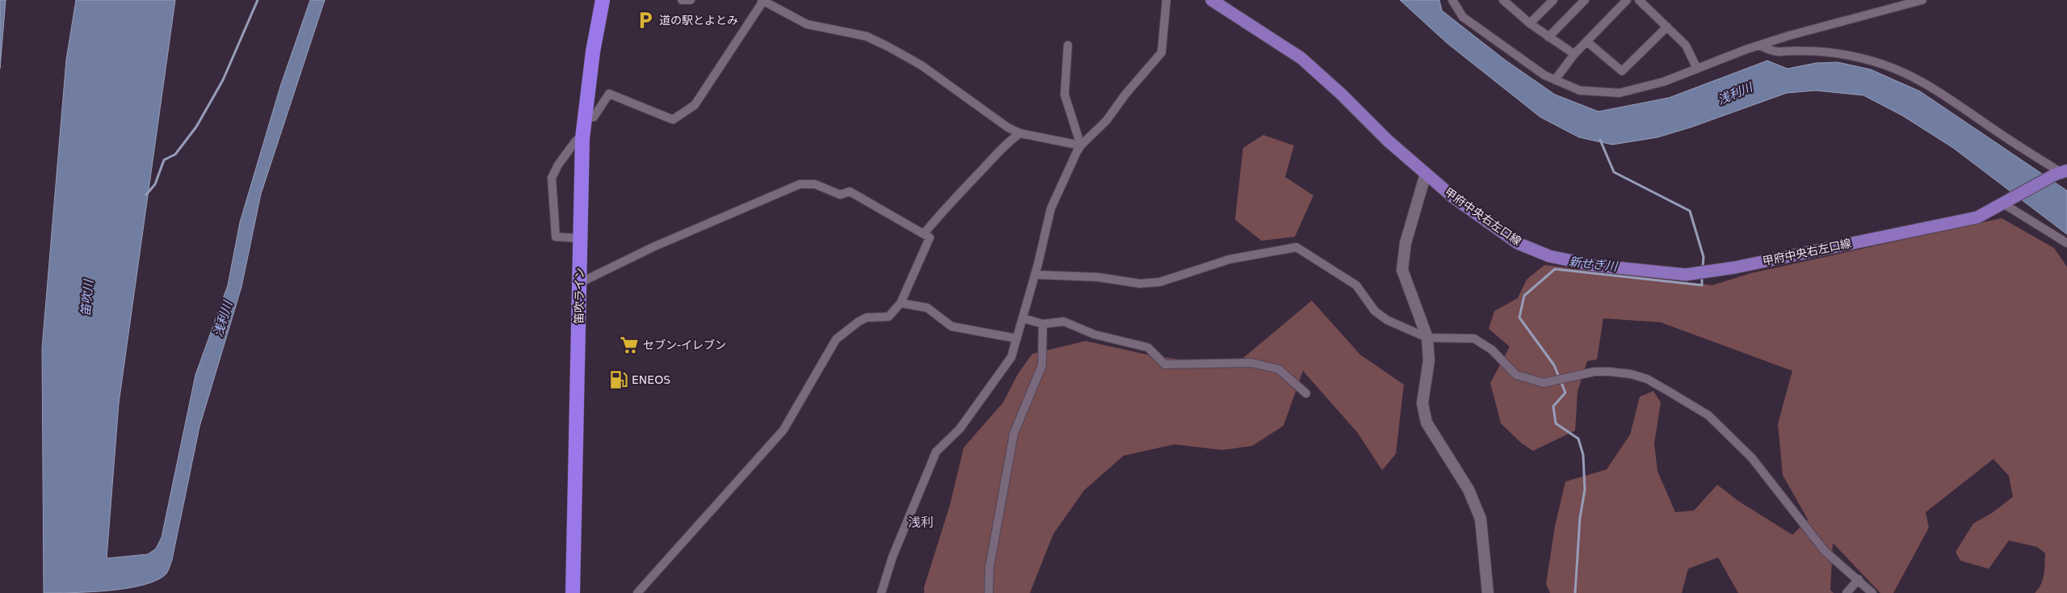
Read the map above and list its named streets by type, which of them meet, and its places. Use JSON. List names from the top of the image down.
{
  "streets": {
    "highway": ["笛吹ライン"],
    "main road": ["甲府中央右左口線"]
  },
  "districts": ["浅利"],
  "water": ["浅利川", "新せぎ川", "笛吹川"],
  "places": {
    "parking": ["道の駅とよとみ"],
    "supermarket": ["セブン-イレブン"],
    "fuel station": ["ENEOS"]
  }
}
